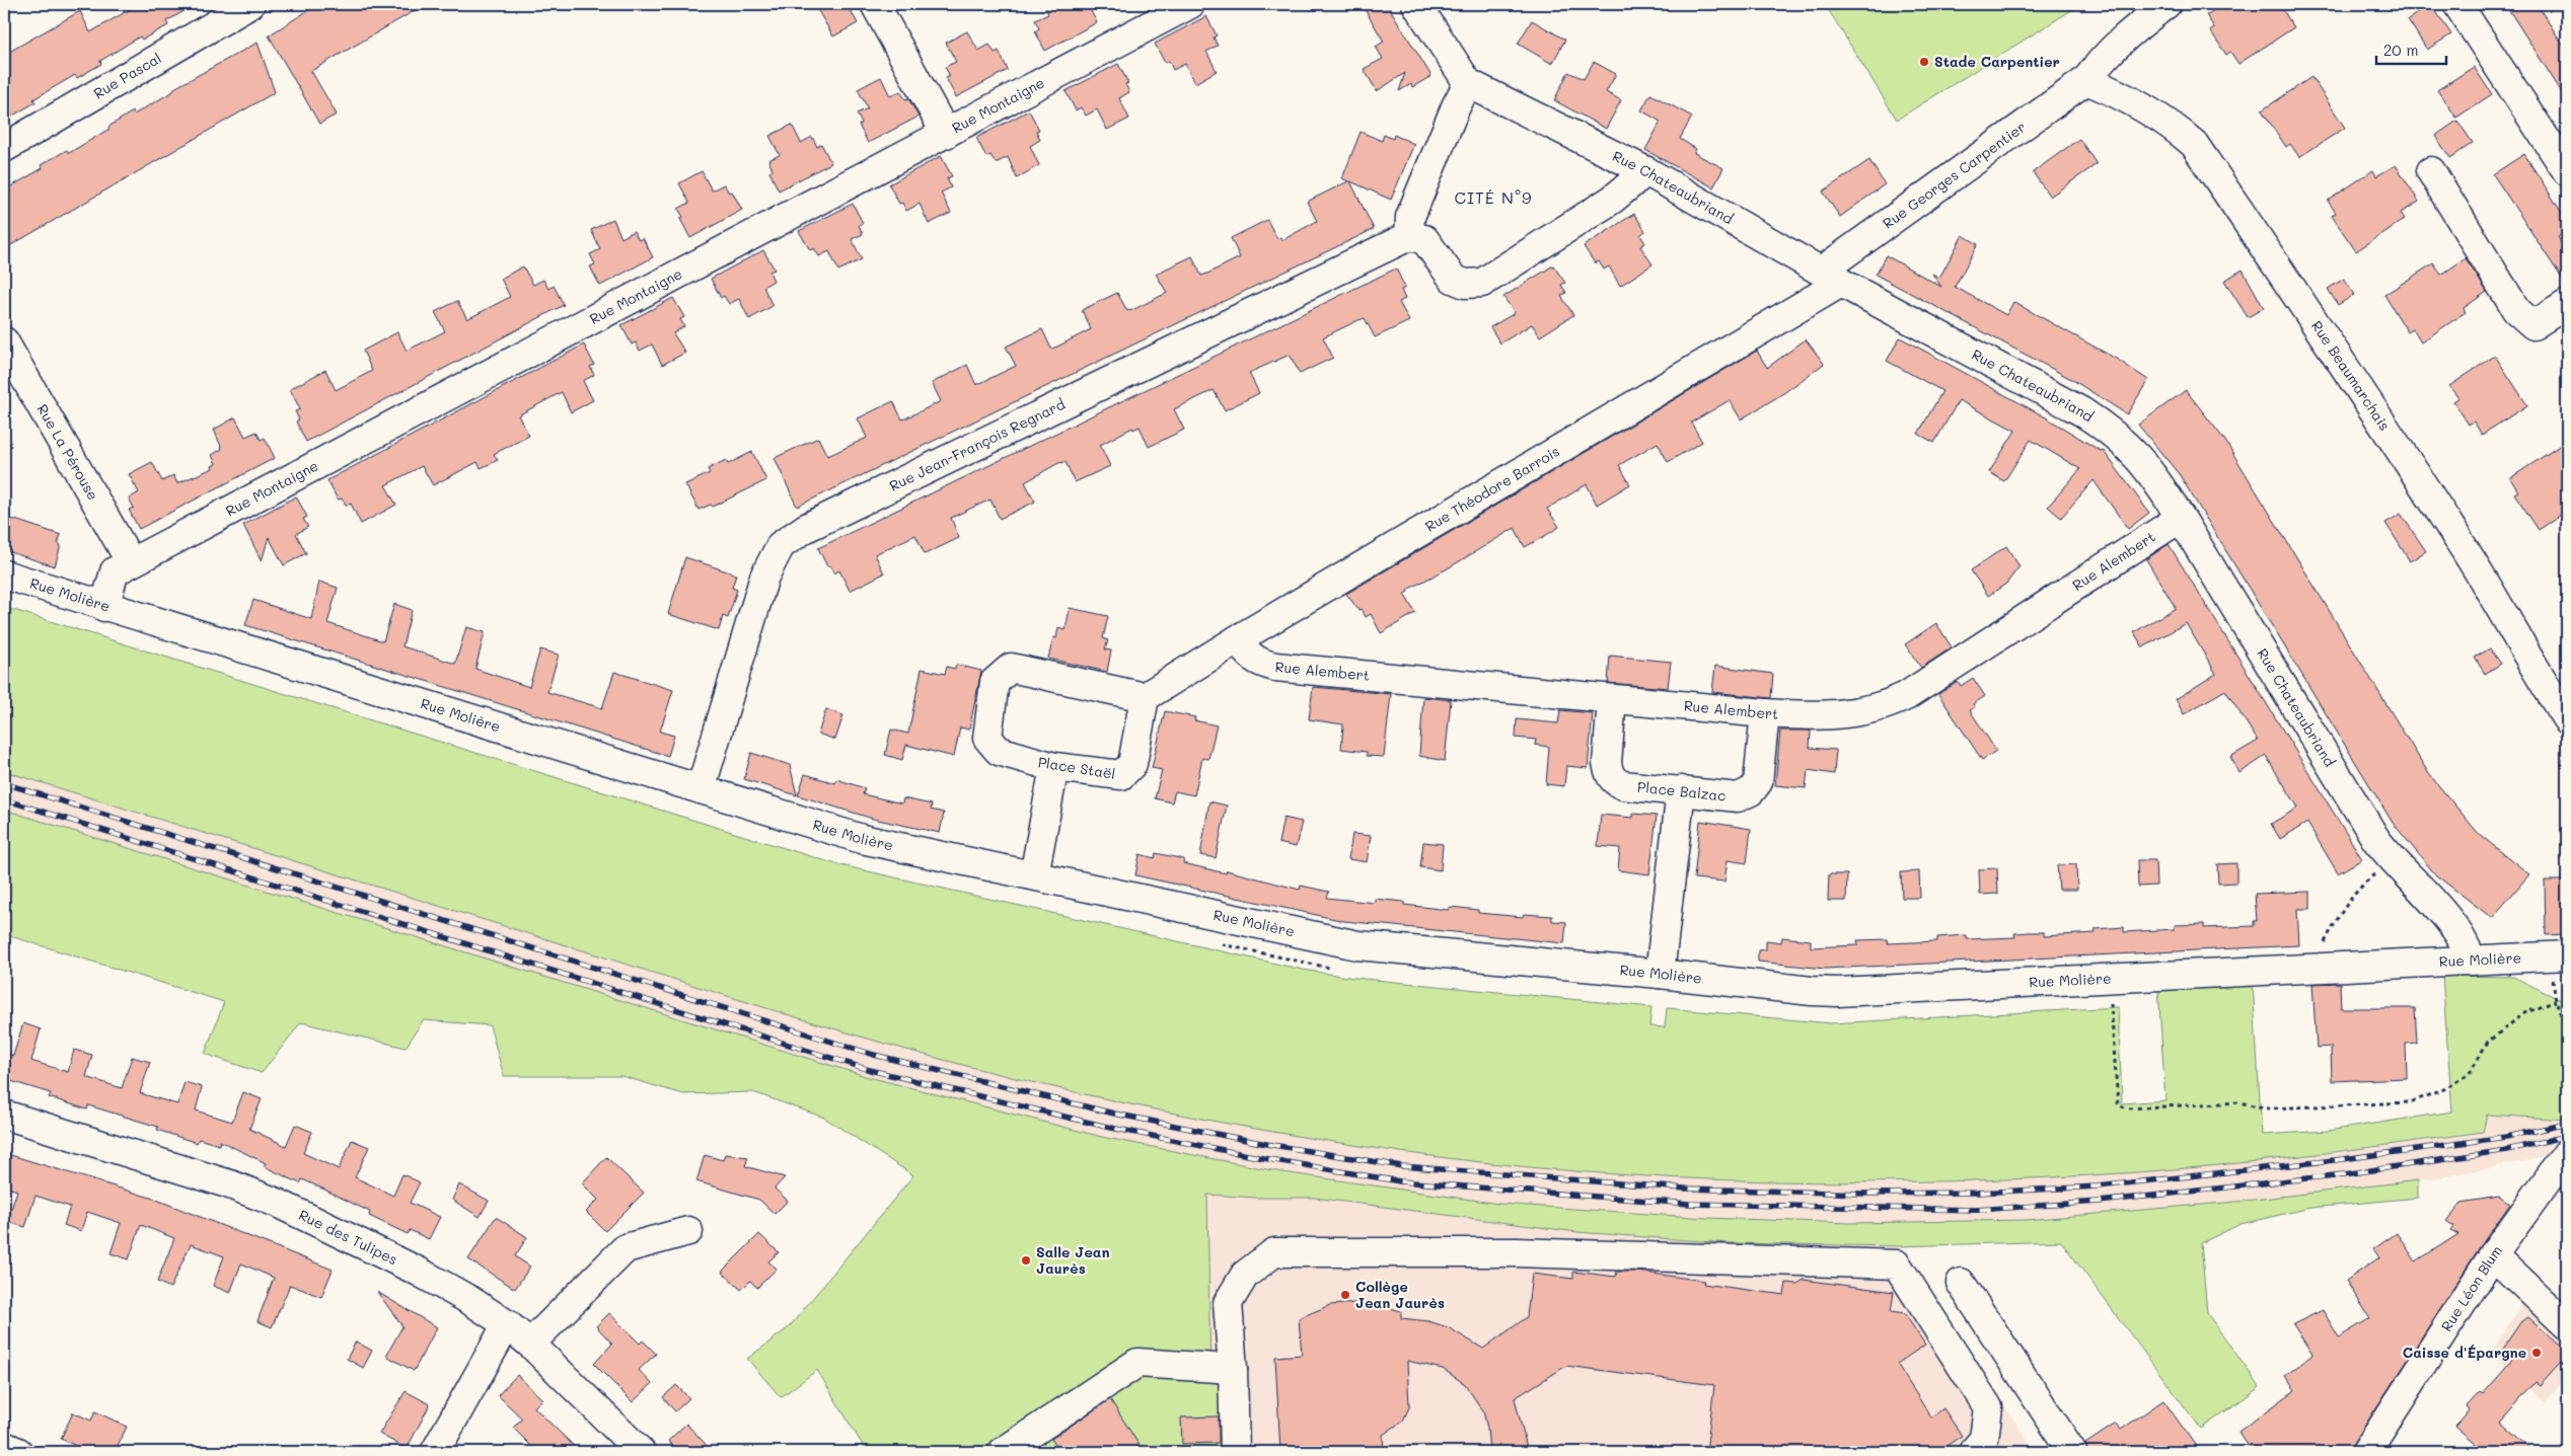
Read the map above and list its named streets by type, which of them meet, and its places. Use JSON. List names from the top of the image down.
{
  "streets": {
    "street": [
      "Rue Pascal",
      "Rue Montaigne",
      "Rue Georges Carpentier",
      "Rue Chateaubriand",
      "Rue Beaumarchais",
      "Rue Jean-François Regnard",
      "Rue La Pérouse",
      "Rue Théodore Barrois",
      "Rue Alembert",
      "Rue Molière",
      "Place Staël",
      "Place Balzac",
      "Rue des Tulipes",
      "Rue Léon Blum"
    ]
  },
  "crossings": [
    ["Rue Montaigne", "Rue La Pérouse"],
    ["Rue Montaigne", "Rue Molière"],
    ["Rue Georges Carpentier", "Rue Chateaubriand"],
    ["Rue Georges Carpentier", "Rue Beaumarchais"],
    ["Rue Georges Carpentier", "Rue Théodore Barrois"],
    ["Rue Chateaubriand", "Rue Théodore Barrois"],
    ["Rue Chateaubriand", "Rue Alembert"],
    ["Rue Chateaubriand", "Rue Molière"],
    ["Rue Jean-François Regnard", "Rue Molière"],
    ["Rue Théodore Barrois", "Rue Alembert"],
    ["Rue Théodore Barrois", "Place Staël"],
    ["Rue Alembert", "Place Balzac"]
  ],
  "districts": ["CITÉ N°9"],
  "places": [
    "Stade Carpentier",
    "Salle Jean Jaurès",
    "Collège Jean Jaurès",
    "Caisse d'Épargne"
  ],
  "scale_bar": "20 m"
}
